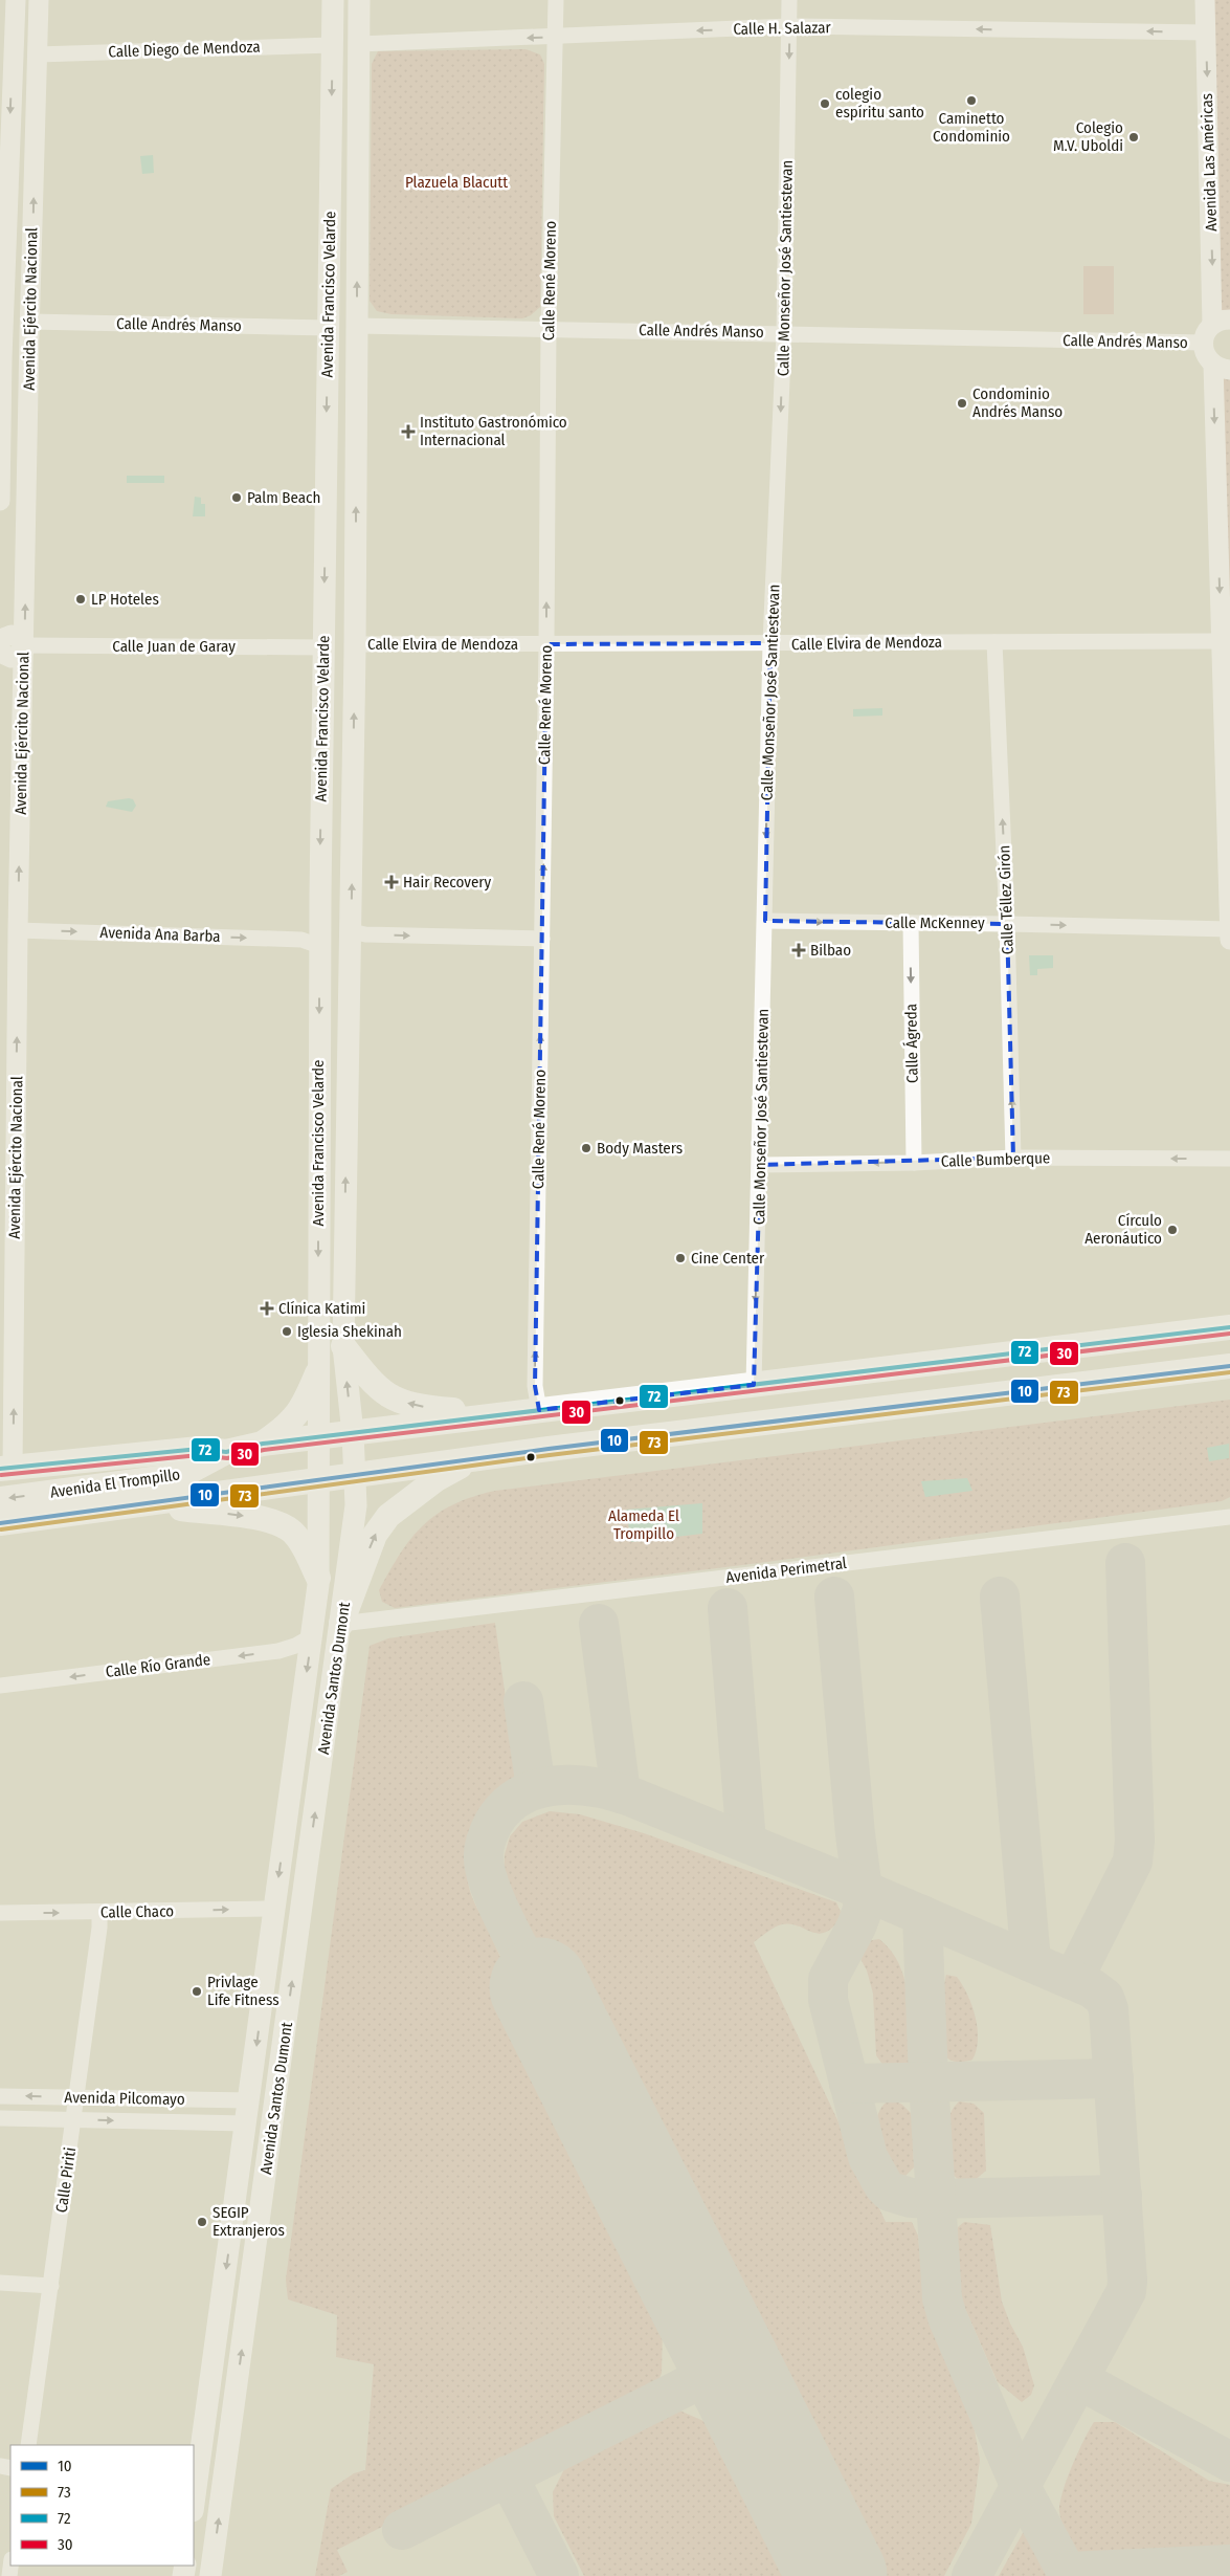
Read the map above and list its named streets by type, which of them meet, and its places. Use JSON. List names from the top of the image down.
{
  "streets": {
    "main road": ["Avenida Francisco Velarde", "Avenida El Trompillo", "Avenida Santos Dumont"],
    "street": [
      "Calle H. Salazar",
      "Calle Diego de Mendoza",
      "Avenida Las Américas",
      "Calle Monseñor José Santiestevan",
      "Calle René Moreno",
      "Avenida Ejército Nacional",
      "Calle Andrés Manso",
      "Calle Elvira de Mendoza",
      "Calle Juan de Garay",
      "Calle Téllez Girón",
      "Calle McKenney",
      "Avenida Ana Barba",
      "Calle Ágreda",
      "Calle Bumberque",
      "Avenida Perimetral",
      "Calle Río Grande",
      "Calle Chaco",
      "Avenida Pilcomayo",
      "Calle Piriti"
    ]
  },
  "crossings": [
    ["Calle H. Salazar", "Avenida Las Américas"],
    ["Calle H. Salazar", "Calle Monseñor José Santiestevan"],
    ["Calle H. Salazar", "Calle René Moreno"],
    ["Calle H. Salazar", "Avenida Francisco Velarde"],
    ["Calle Diego de Mendoza", "Avenida Francisco Velarde"],
    ["Calle Diego de Mendoza", "Avenida Ejército Nacional"],
    ["Calle Monseñor José Santiestevan", "Calle Andrés Manso"],
    ["Calle Monseñor José Santiestevan", "Calle Elvira de Mendoza"],
    ["Calle Monseñor José Santiestevan", "Calle McKenney"],
    ["Calle Monseñor José Santiestevan", "Calle Bumberque"],
    ["Calle Monseñor José Santiestevan", "Avenida El Trompillo"],
    ["Calle René Moreno", "Calle Andrés Manso"],
    ["Calle René Moreno", "Calle Elvira de Mendoza"],
    ["Calle René Moreno", "Avenida El Trompillo"],
    ["Avenida Francisco Velarde", "Calle Andrés Manso"],
    ["Avenida Francisco Velarde", "Calle Elvira de Mendoza"],
    ["Avenida Francisco Velarde", "Calle Juan de Garay"],
    ["Avenida Francisco Velarde", "Avenida Ana Barba"],
    ["Avenida Francisco Velarde", "Avenida El Trompillo"],
    ["Avenida Francisco Velarde", "Avenida Santos Dumont"],
    ["Avenida Ejército Nacional", "Calle Andrés Manso"],
    ["Avenida Ejército Nacional", "Calle Juan de Garay"],
    ["Avenida Ejército Nacional", "Avenida Ana Barba"],
    ["Avenida Ejército Nacional", "Avenida El Trompillo"],
    ["Calle Elvira de Mendoza", "Calle Téllez Girón"],
    ["Calle Téllez Girón", "Calle McKenney"],
    ["Calle Téllez Girón", "Calle Bumberque"],
    ["Calle McKenney", "Calle Ágreda"],
    ["Calle Ágreda", "Calle Bumberque"],
    ["Avenida El Trompillo", "Avenida Santos Dumont"],
    ["Avenida Perimetral", "Avenida Santos Dumont"],
    ["Calle Río Grande", "Avenida Santos Dumont"],
    ["Avenida Santos Dumont", "Calle Chaco"],
    ["Avenida Santos Dumont", "Avenida Pilcomayo"],
    ["Calle Chaco", "Calle Piriti"],
    ["Avenida Pilcomayo", "Calle Piriti"]
  ],
  "one_way": [
    "Calle H. Salazar",
    "Avenida Las Américas",
    "Calle Monseñor José Santiestevan",
    "Calle René Moreno",
    "Calle Téllez Girón",
    "Calle McKenney",
    "Avenida Ana Barba",
    "Calle Ágreda",
    "Calle Bumberque",
    "Calle Río Grande",
    "Calle Chaco"
  ],
  "parks": ["Plazuela Blacutt", "Alameda El Trompillo"],
  "places": {
    "other": [
      "Caminetto Condominio",
      "colegio espíritu santo",
      "Colegio M.V. Uboldi",
      "Condominio Andrés Manso",
      "Palm Beach",
      "LP Hoteles",
      "Body Masters",
      "Círculo Aeronáutico",
      "Cine Center",
      "Iglesia Shekinah",
      "Privlage Life Fitness",
      "SEGIP Extranjeros"
    ],
    "health": [
      "Instituto Gastronómico Internacional",
      "Hair Recovery",
      "Bilbao",
      "Clínica Katimi"
    ]
  },
  "lines": [
    "transit line 72",
    "transit line 30",
    "transit line 10",
    "transit line 73"
  ],
  "legend": [
    "10",
    "73",
    "72",
    "30"
  ]
}
